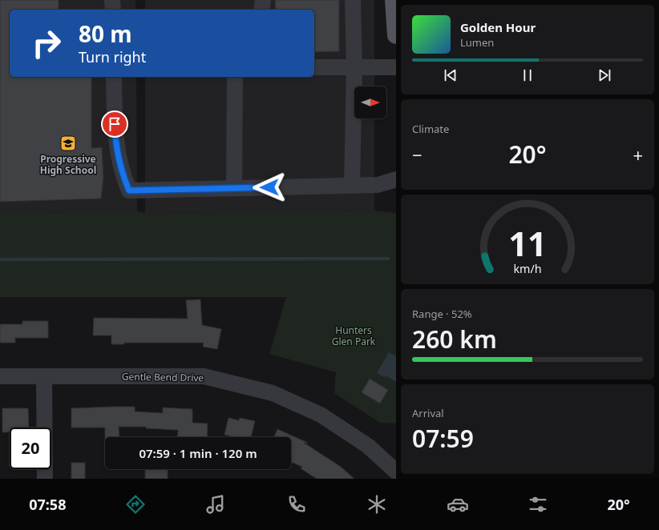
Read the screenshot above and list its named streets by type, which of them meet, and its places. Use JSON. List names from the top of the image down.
{
  "streets": {
    "street": ["Gentle Bend Drive"]
  },
  "parks": ["Hunters Glen Park"],
  "places": {
    "school or university": ["Progressive High School"]
  },
  "north": "right",
  "page": {
    "turn": ["80 m", "Turn right"],
    "song": ["Golden Hour", "Lumen"],
    "tile": [
      "Climate",
      ["Range · 52%", "260 km"],
      ["Arrival", "07:59"]
    ],
    "heat": ["−", "20°", "+"],
    "limit": "20",
    "trip": "07:59 · 1 min · 120 m",
    "tabs": ["07:58", "20°"],
    "gauge": ["11", "km/h"]
  }
}
